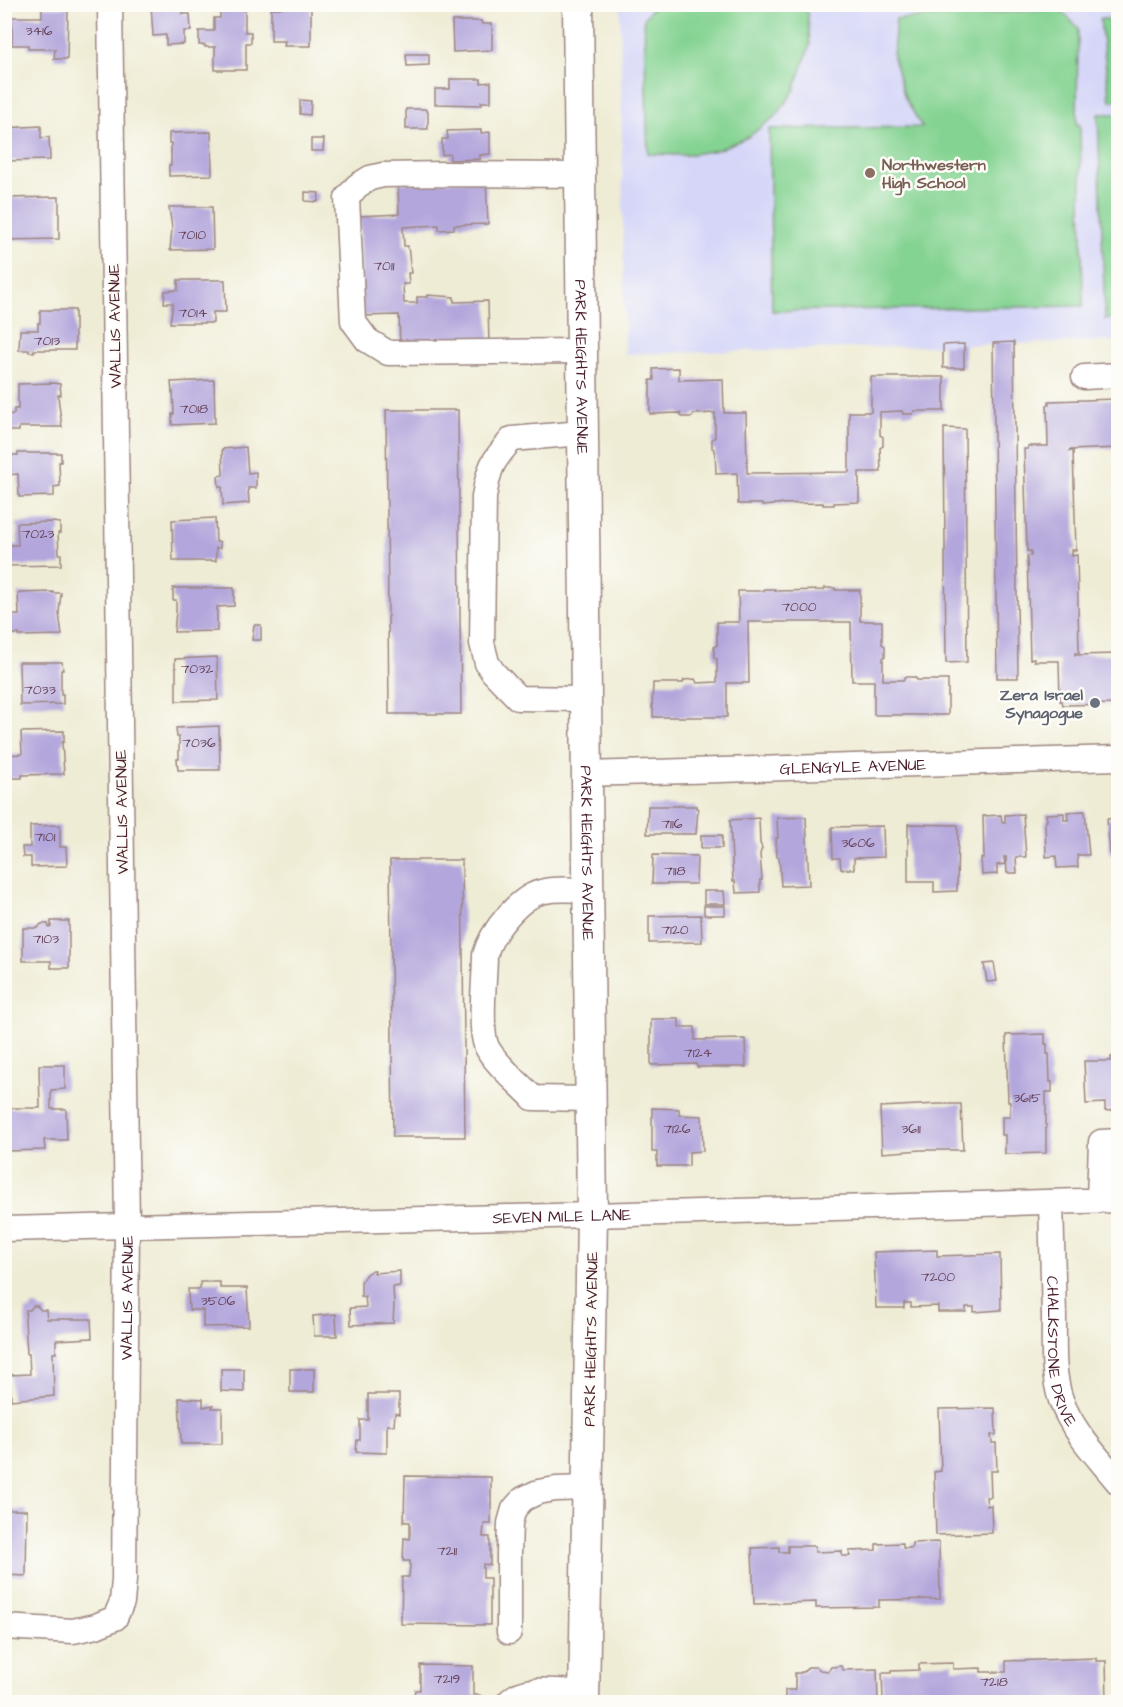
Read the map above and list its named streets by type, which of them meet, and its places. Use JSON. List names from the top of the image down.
{
  "streets": {
    "main road": ["PARK HEIGHTS AVENUE"],
    "street": [
      "WALLIS AVENUE",
      "GLENGYLE AVENUE",
      "SEVEN MILE LANE",
      "CHALKSTONE DRIVE"
    ]
  },
  "crossings": [
    ["WALLIS AVENUE", "SEVEN MILE LANE"],
    ["PARK HEIGHTS AVENUE", "GLENGYLE AVENUE"],
    ["PARK HEIGHTS AVENUE", "SEVEN MILE LANE"],
    ["SEVEN MILE LANE", "CHALKSTONE DRIVE"]
  ],
  "places": ["Northwestern High School", "Zera Israel Synagogue"],
  "house_numbers": [
    "3416",
    "7010",
    "7011",
    "7014",
    "7013",
    "7018",
    "7023",
    "7000",
    "7032",
    "7033",
    "7036",
    "7116",
    "7101",
    "3606",
    "7118",
    "7120",
    "7103",
    "7124",
    "3615",
    "7126",
    "3611",
    "7200",
    "3506",
    "7211",
    "7219",
    "7218"
  ]
}
